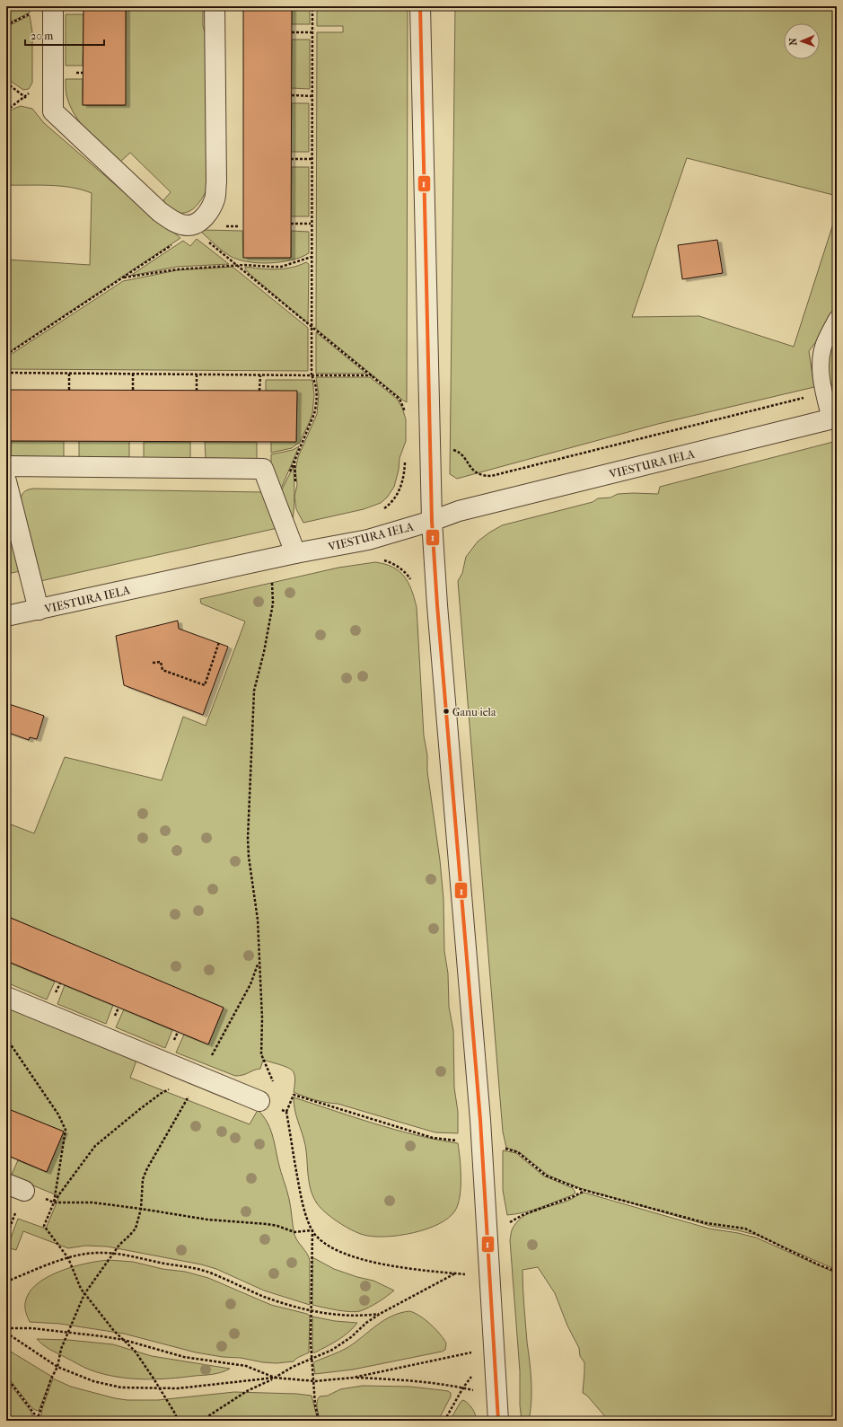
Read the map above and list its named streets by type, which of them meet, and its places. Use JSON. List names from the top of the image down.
{
  "streets": {
    "street": ["VIESTURA IELA"]
  },
  "places": ["Ganu iela"],
  "lines": ["transit line 1"],
  "scale_bar": "20 m",
  "north": "left"
}
